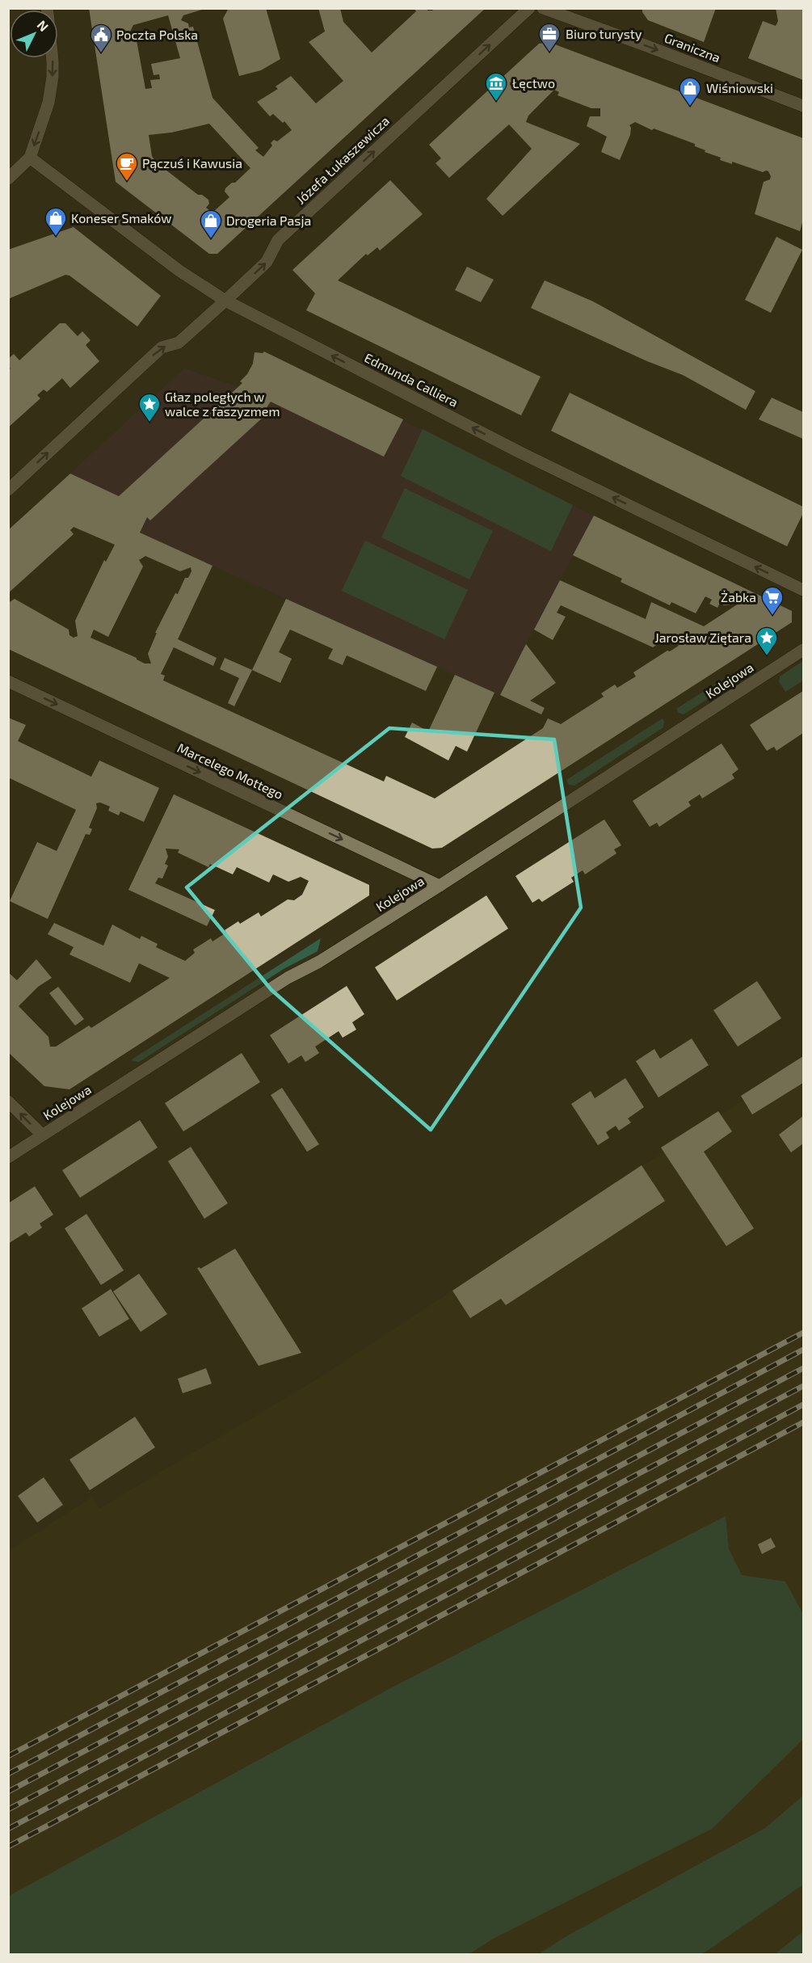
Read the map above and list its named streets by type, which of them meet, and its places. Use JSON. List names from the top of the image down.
{
  "streets": {
    "street": [
      "Graniczna",
      "Józefa Łukaszewicza",
      "Edmunda Calliera",
      "Kolejowa",
      "Marcelego Mottego"
    ]
  },
  "crossings": [
    ["Józefa Łukaszewicza", "Edmunda Calliera"],
    ["Kolejowa", "Marcelego Mottego"]
  ],
  "one_way": [
    "Graniczna",
    "Józefa Łukaszewicza",
    "Edmunda Calliera",
    "Marcelego Mottego"
  ],
  "places": {
    "office": ["Biuro turysty"],
    "public building": ["Poczta Polska"],
    "museum": ["Łęctwo"],
    "shop": ["Wiśniowski", "Koneser Smaków", "Drogeria Pasja"],
    "cafe": ["Pączuś i Kawusia"],
    "place": ["Głaz poległych w walce z faszyzmem", "Jarosław Ziętara"],
    "supermarket": ["Żabka"]
  },
  "north": "top right"
}
